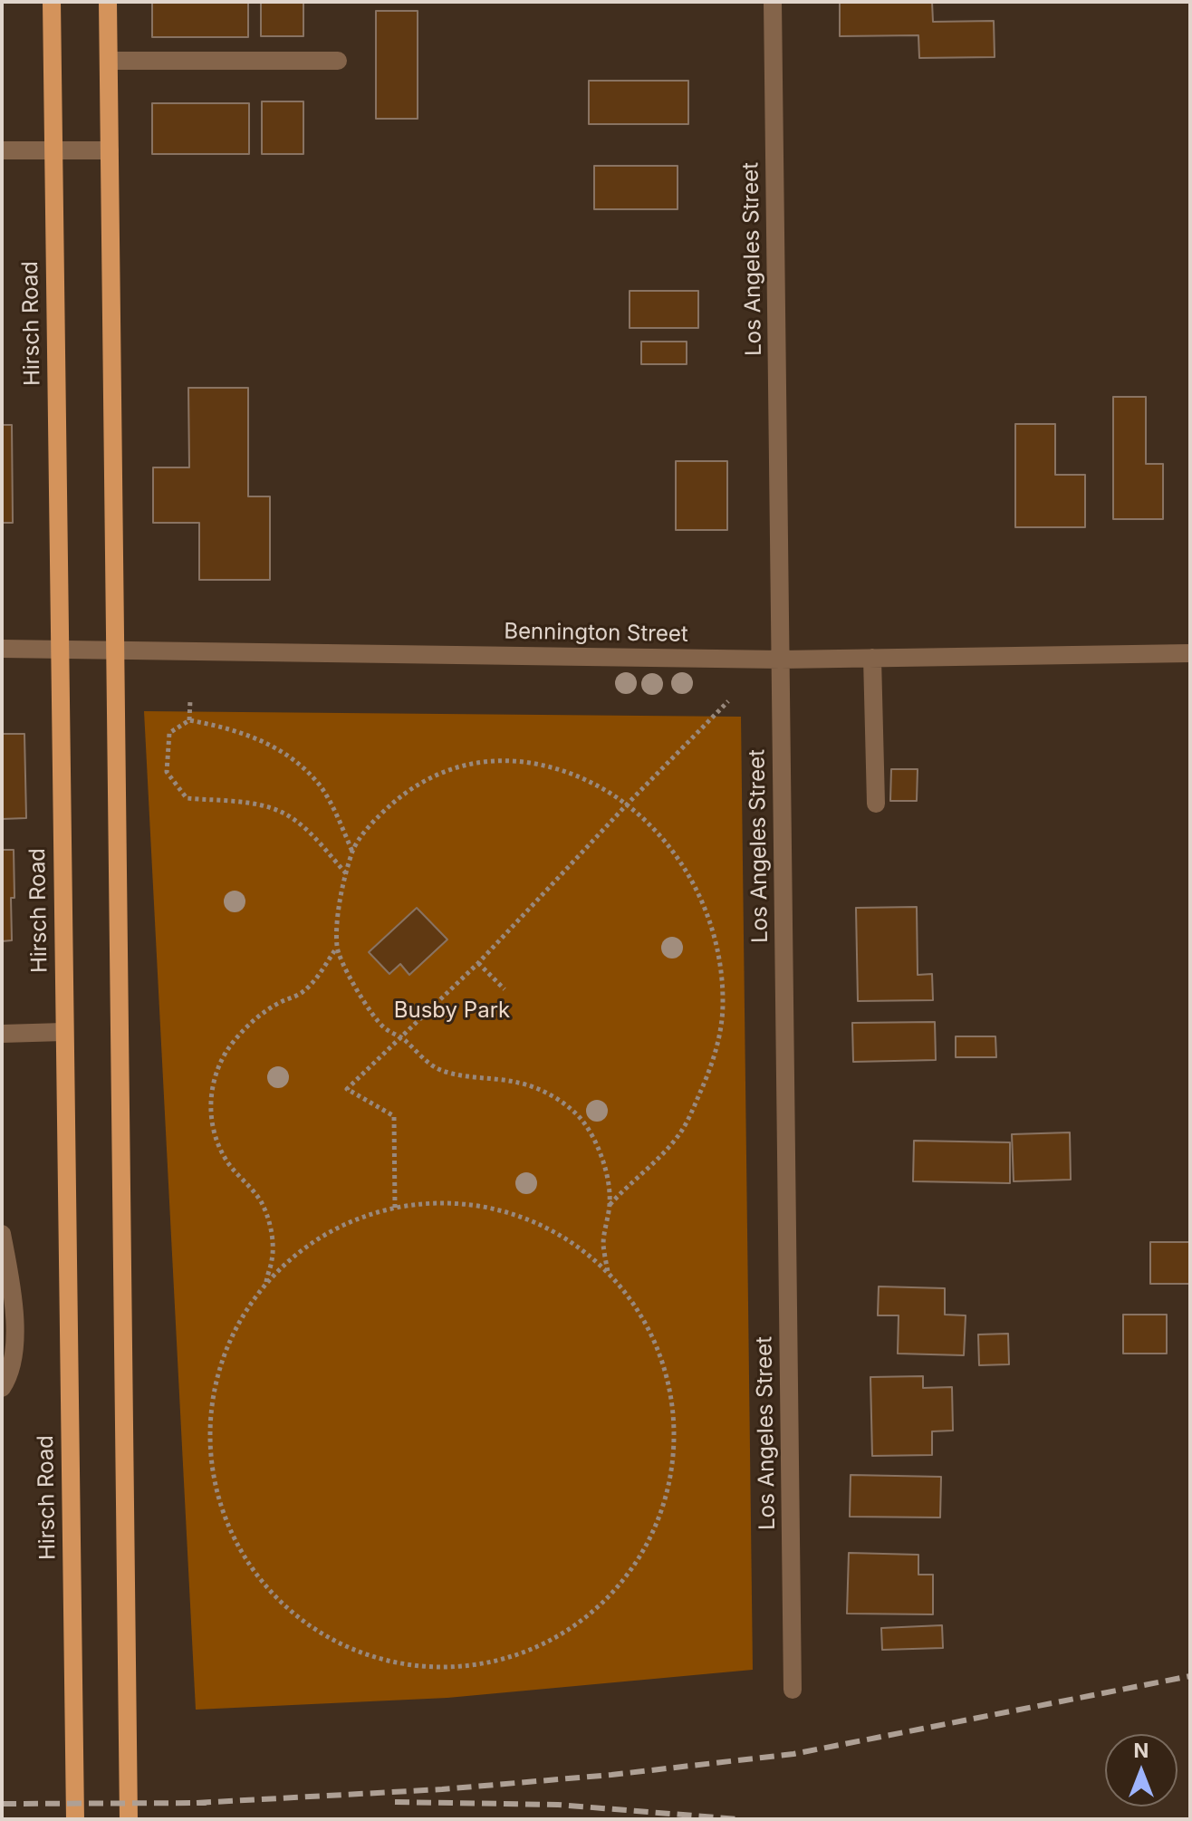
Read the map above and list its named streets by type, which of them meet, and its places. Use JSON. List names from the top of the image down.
{
  "streets": {
    "main road": ["Hirsch Road"],
    "street": ["Los Angeles Street", "Bennington Street"]
  },
  "crossings": [
    ["Los Angeles Street", "Bennington Street"],
    ["Hirsch Road", "Bennington Street"]
  ],
  "parks": ["Busby Park"],
  "north": "top"
}
